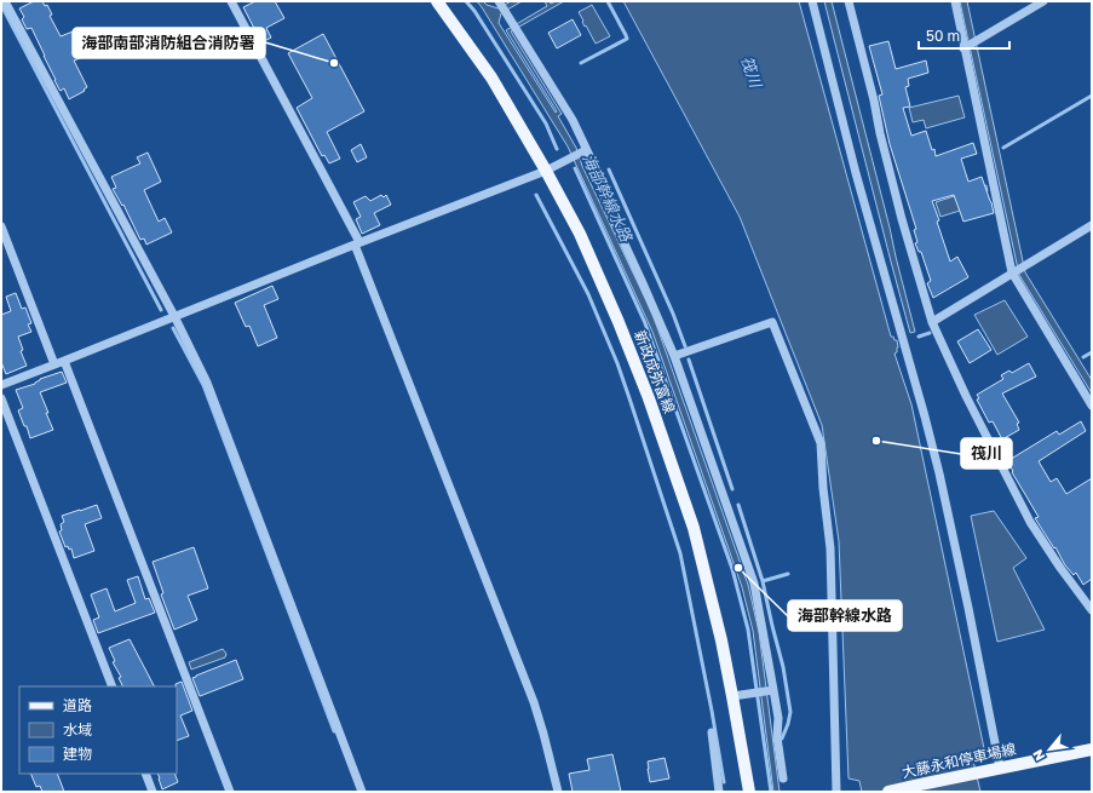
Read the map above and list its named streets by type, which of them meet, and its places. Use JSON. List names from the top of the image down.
{
  "streets": {
    "main road": ["新政成弥富線", "大藤永和停車場線"]
  },
  "water": ["筏川", "海部幹線水路"],
  "places": ["海部南部消防組合消防署", "筏川", "海部幹線水路"],
  "legend": ["道路", "水域", "建物"],
  "scale_bar": "50 m",
  "north": "bottom left"
}
